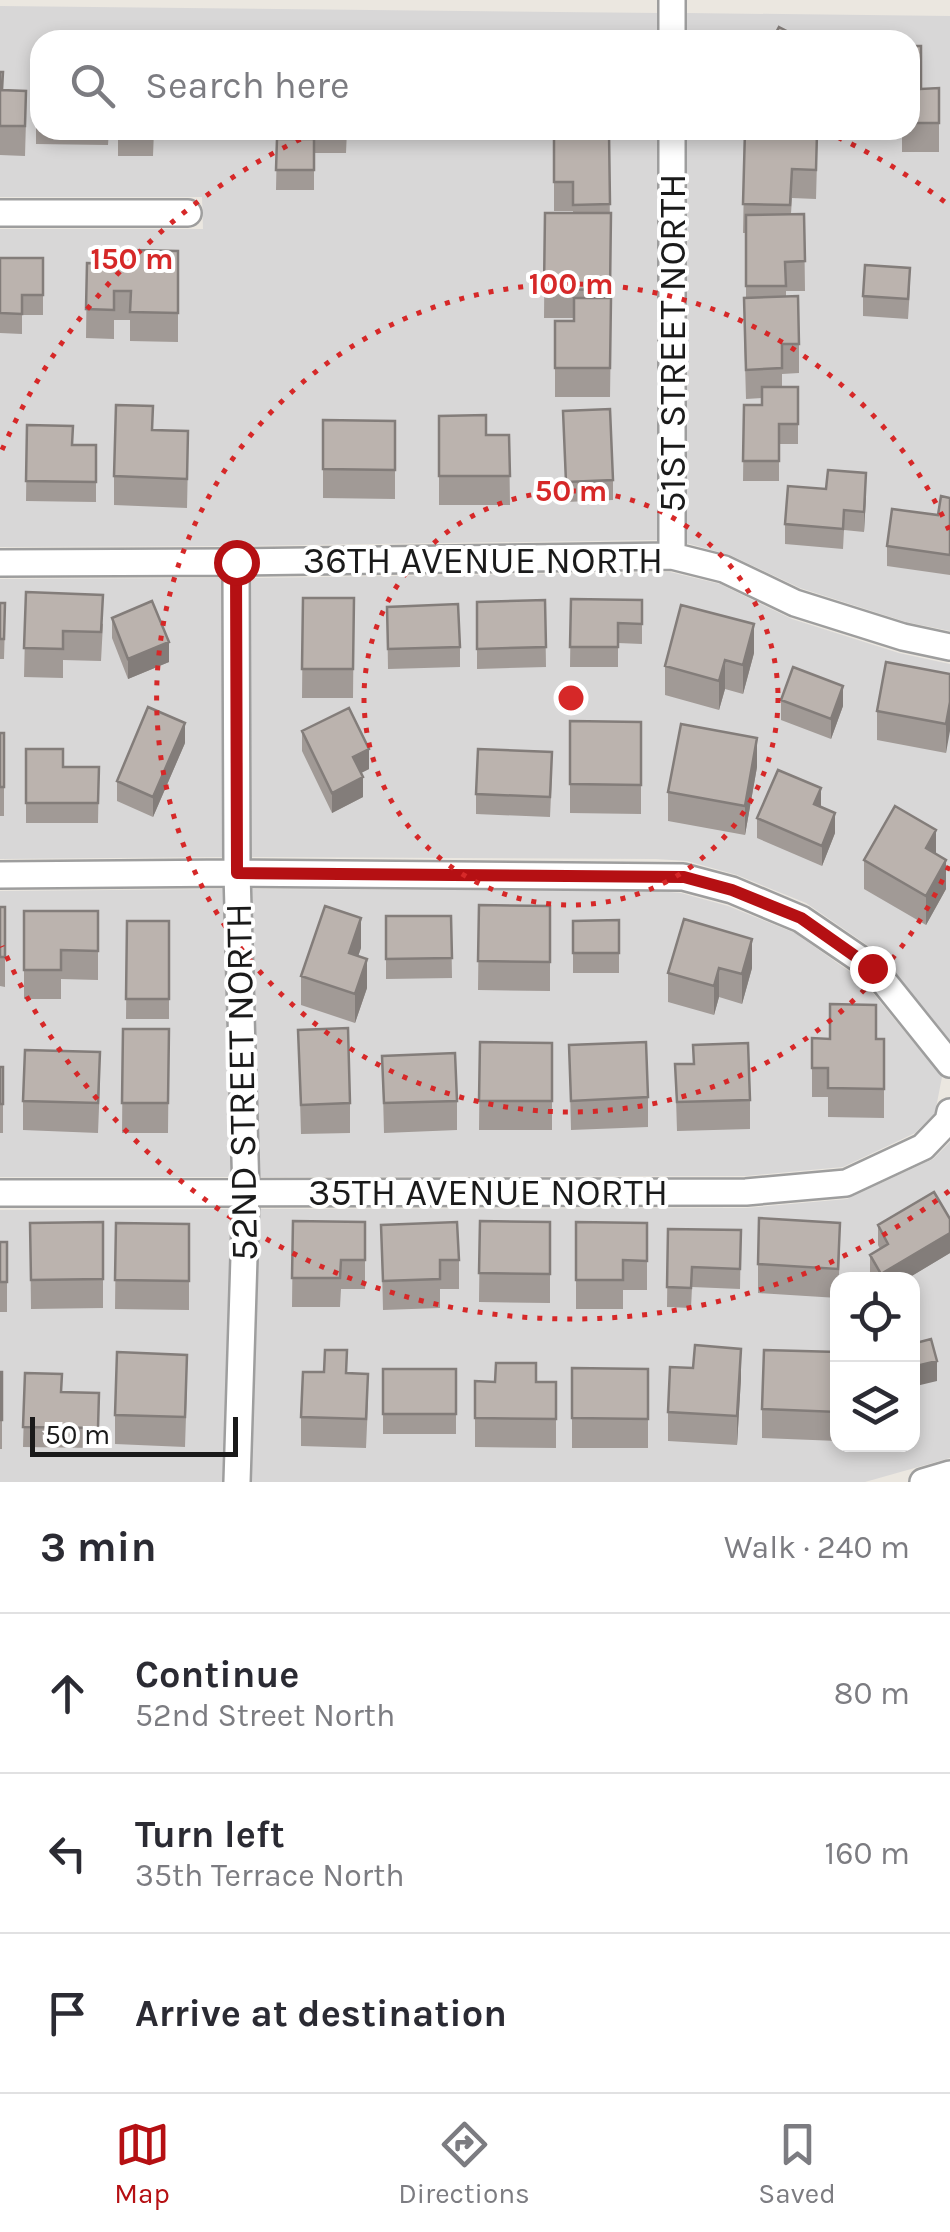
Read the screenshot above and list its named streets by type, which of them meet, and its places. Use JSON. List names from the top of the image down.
{
  "streets": {
    "street": [
      "51ST STREET NORTH",
      "36TH AVENUE NORTH",
      "52ND STREET NORTH",
      "35TH AVENUE NORTH"
    ]
  },
  "crossings": [
    ["51ST STREET NORTH", "36TH AVENUE NORTH"],
    ["36TH AVENUE NORTH", "52ND STREET NORTH"],
    ["52ND STREET NORTH", "35TH AVENUE NORTH"]
  ],
  "scale_bar": "50 m",
  "page": {
    "search": "Search here",
    "scale": "50 m",
    "heading": ["3 min", "Walk · 240 m"],
    "list": [
      ["Continue", "52nd Street North", "80 m"],
      ["Turn left", "35th Terrace North", "160 m"],
      "Arrive at destination"
    ],
    "nav": ["Map", "Directions", "Saved"]
  },
  "rings": ["150 m", "100 m", "50 m"]
}
